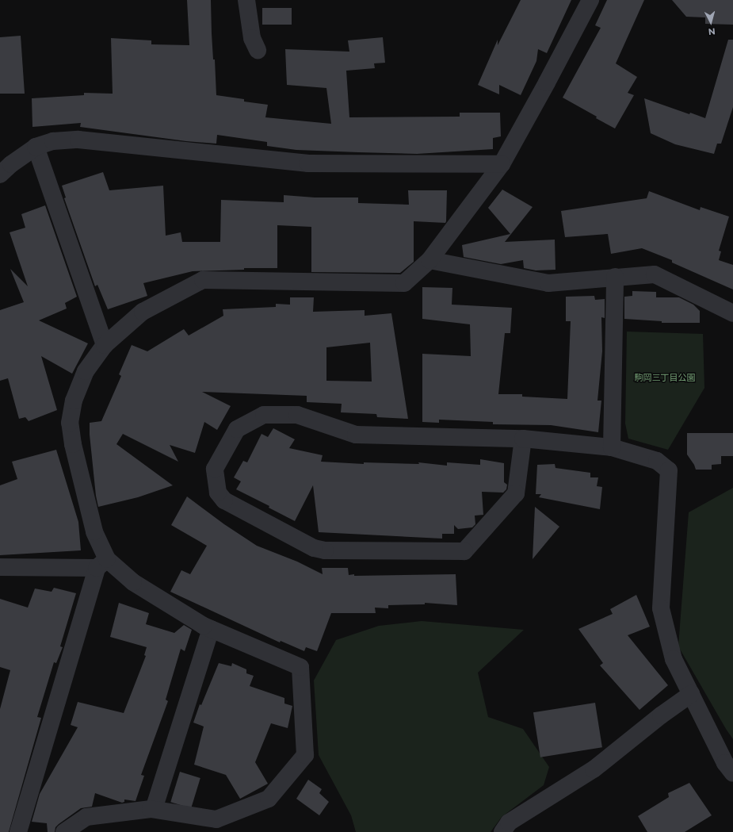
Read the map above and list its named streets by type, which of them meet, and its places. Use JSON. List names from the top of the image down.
{
  "parks": ["駒岡三丁目公園"],
  "north": "bottom"
}
